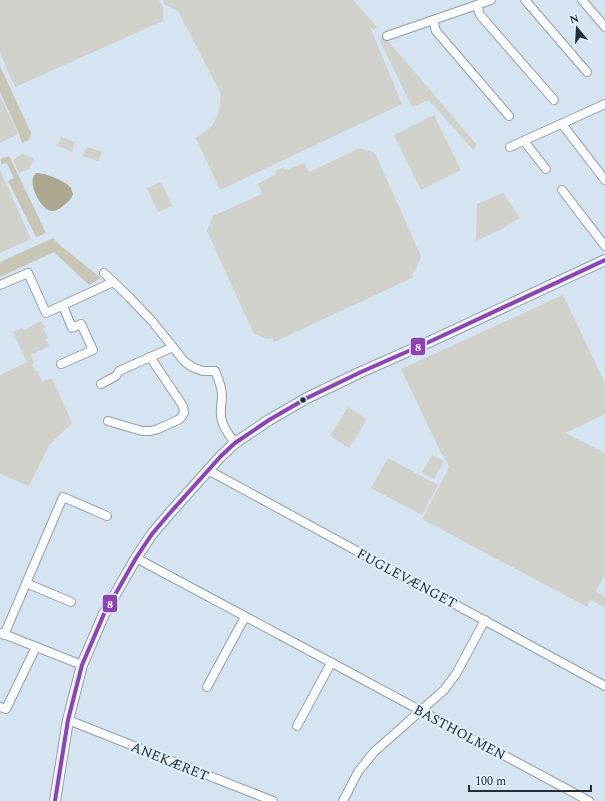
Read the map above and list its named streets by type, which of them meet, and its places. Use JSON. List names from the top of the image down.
{
  "streets": {
    "street": ["FUGLEVÆNGET", "BASTHOLMEN", "ANEKÆRET"]
  },
  "lines": ["transit line 8"],
  "scale_bar": "100 m",
  "north": "top"
}
